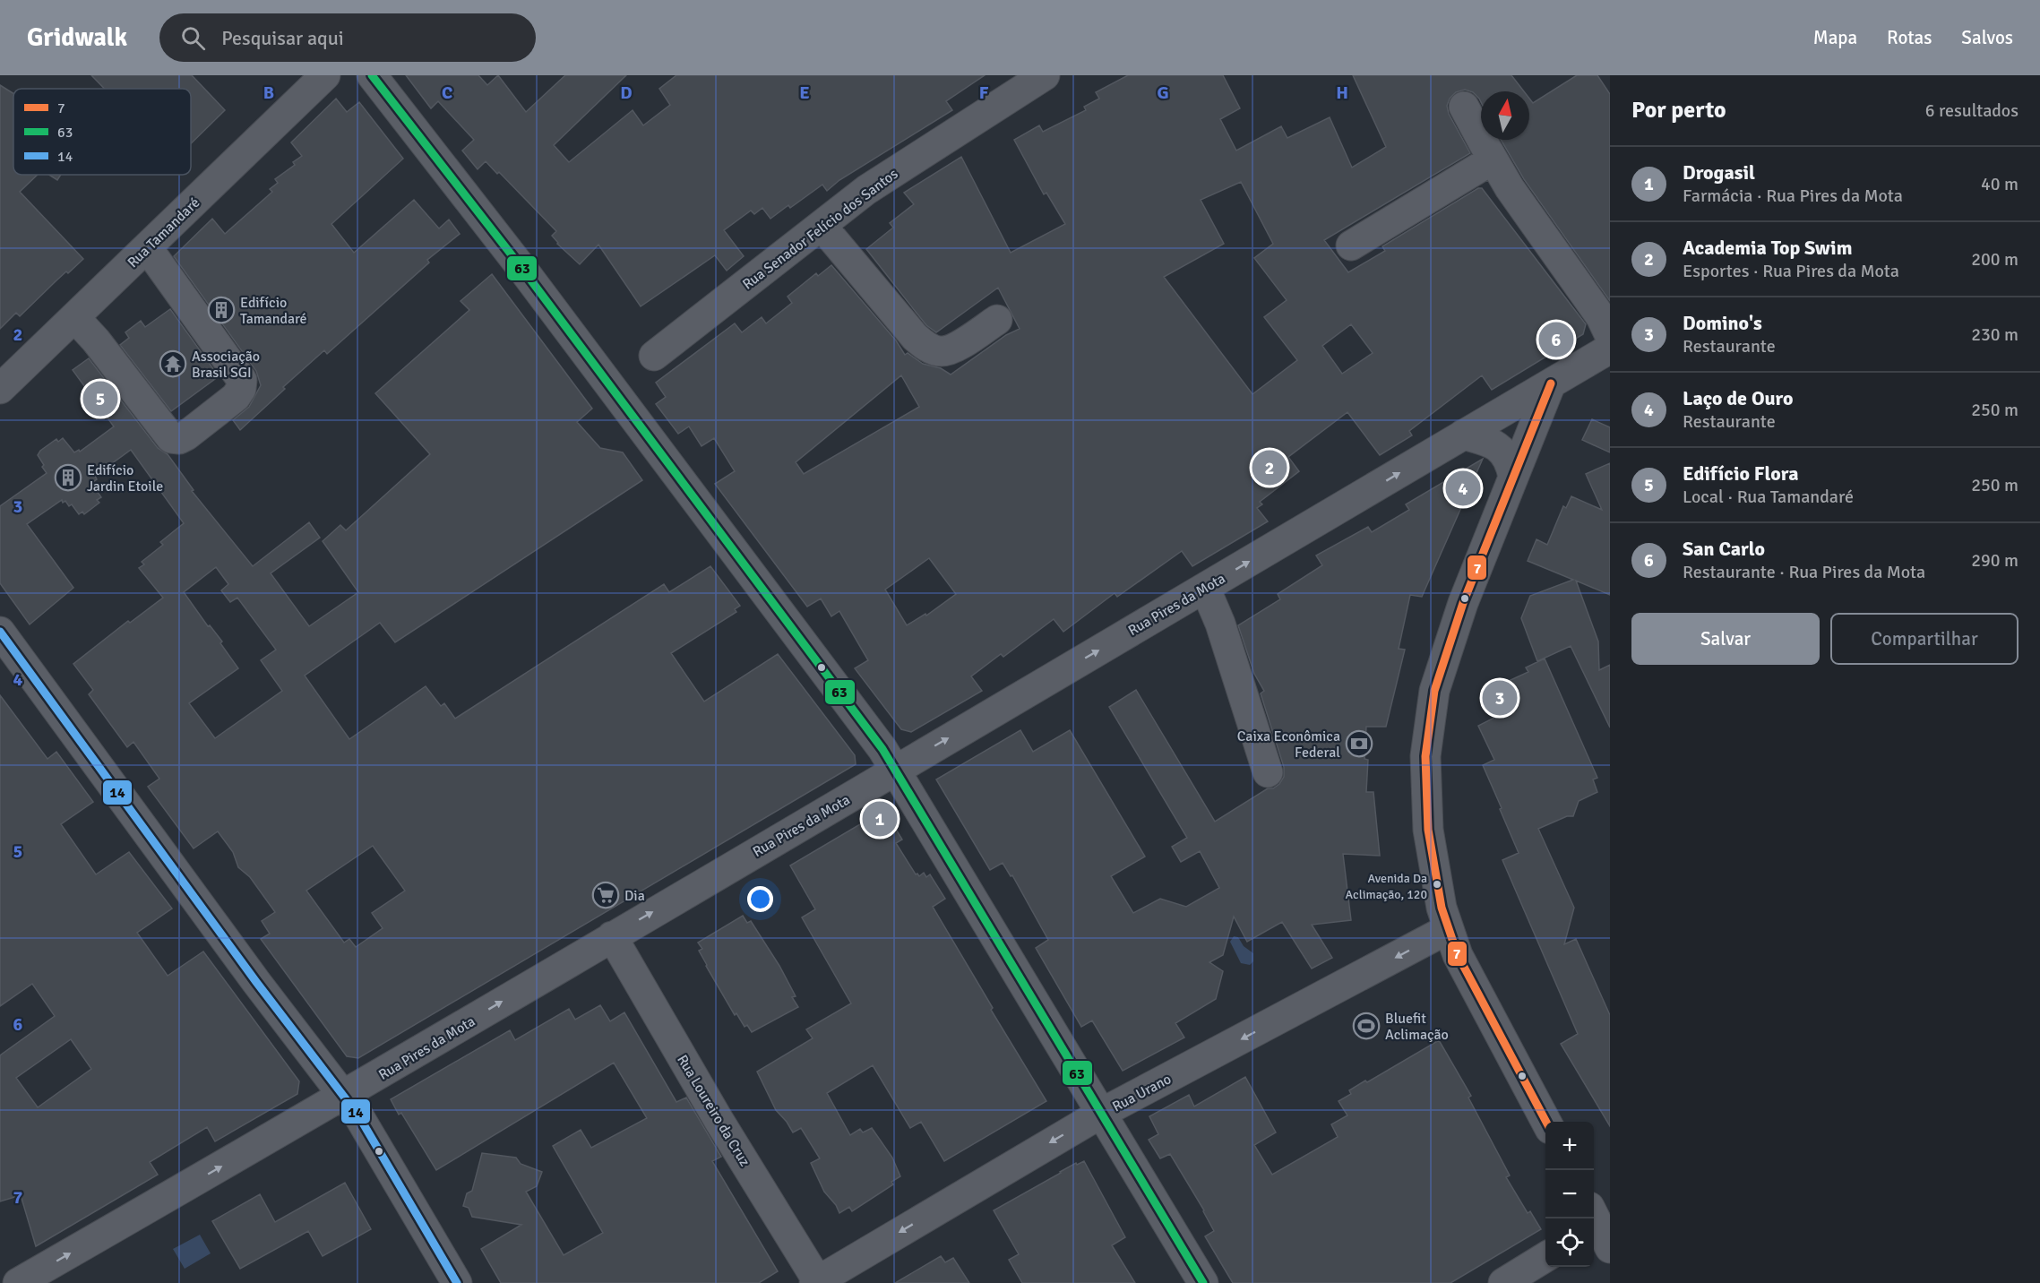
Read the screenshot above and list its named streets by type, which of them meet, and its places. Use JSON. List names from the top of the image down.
{
  "streets": {
    "street": [
      "Rua Senador Felício dos Santos",
      "Rua Tamandaré",
      "Rua Pires da Mota",
      "Rua Urano",
      "Rua Loureiro da Cruz"
    ]
  },
  "crossings": [
    ["Rua Pires da Mota", "Rua Loureiro da Cruz"],
    ["Rua Urano", "Rua Loureiro da Cruz"]
  ],
  "one_way": ["Rua Pires da Mota", "Rua Urano"],
  "places": {
    "building": ["Edifício Tamandaré", "Edifício Jardin Etoile"],
    "temple": ["Associação Brasil SGI"],
    "bank": ["Caixa Econômica Federal"],
    "other": ["Avenida Da Aclimação, 120"],
    "supermarket": ["Dia"],
    "sports": ["Bluefit Aclimação"]
  },
  "lines": ["transit line 63", "transit line 7", "transit line 14"],
  "legend": ["7", "63", "14"],
  "north": "top",
  "page": {
    "header": "Gridwalk",
    "search": "Pesquisar aqui",
    "nav": ["Mapa", "Rotas", "Salvos"],
    "heading": ["Por perto", "6 resultados"],
    "list": [
      {
        "mark": "1",
        "name": "Drogasil",
        "note": "Farmácia · Rua Pires da Mota",
        "value": "40 m"
      },
      {
        "mark": "2",
        "name": "Academia Top Swim",
        "note": "Esportes · Rua Pires da Mota",
        "value": "200 m"
      },
      {
        "mark": "3",
        "name": "Domino's",
        "note": "Restaurante",
        "value": "230 m"
      },
      {
        "mark": "4",
        "name": "Laço de Ouro",
        "note": "Restaurante",
        "value": "250 m"
      },
      {
        "mark": "5",
        "name": "Edifício Flora",
        "note": "Local · Rua Tamandaré",
        "value": "250 m"
      },
      {
        "mark": "6",
        "name": "San Carlo",
        "note": "Restaurante · Rua Pires da Mota",
        "value": "290 m"
      }
    ],
    "pins": [
      "6",
      "5",
      "2",
      "4",
      "3",
      "1"
    ],
    "buttons": ["Salvar", "Compartilhar"],
    "map_buttons": ["+", "−"]
  },
  "grid": {
    "columns": [
      "B",
      "C",
      "D",
      "E",
      "F",
      "G",
      "H"
    ],
    "rows": [
      "2",
      "3",
      "4",
      "5",
      "6",
      "7"
    ]
  }
}
